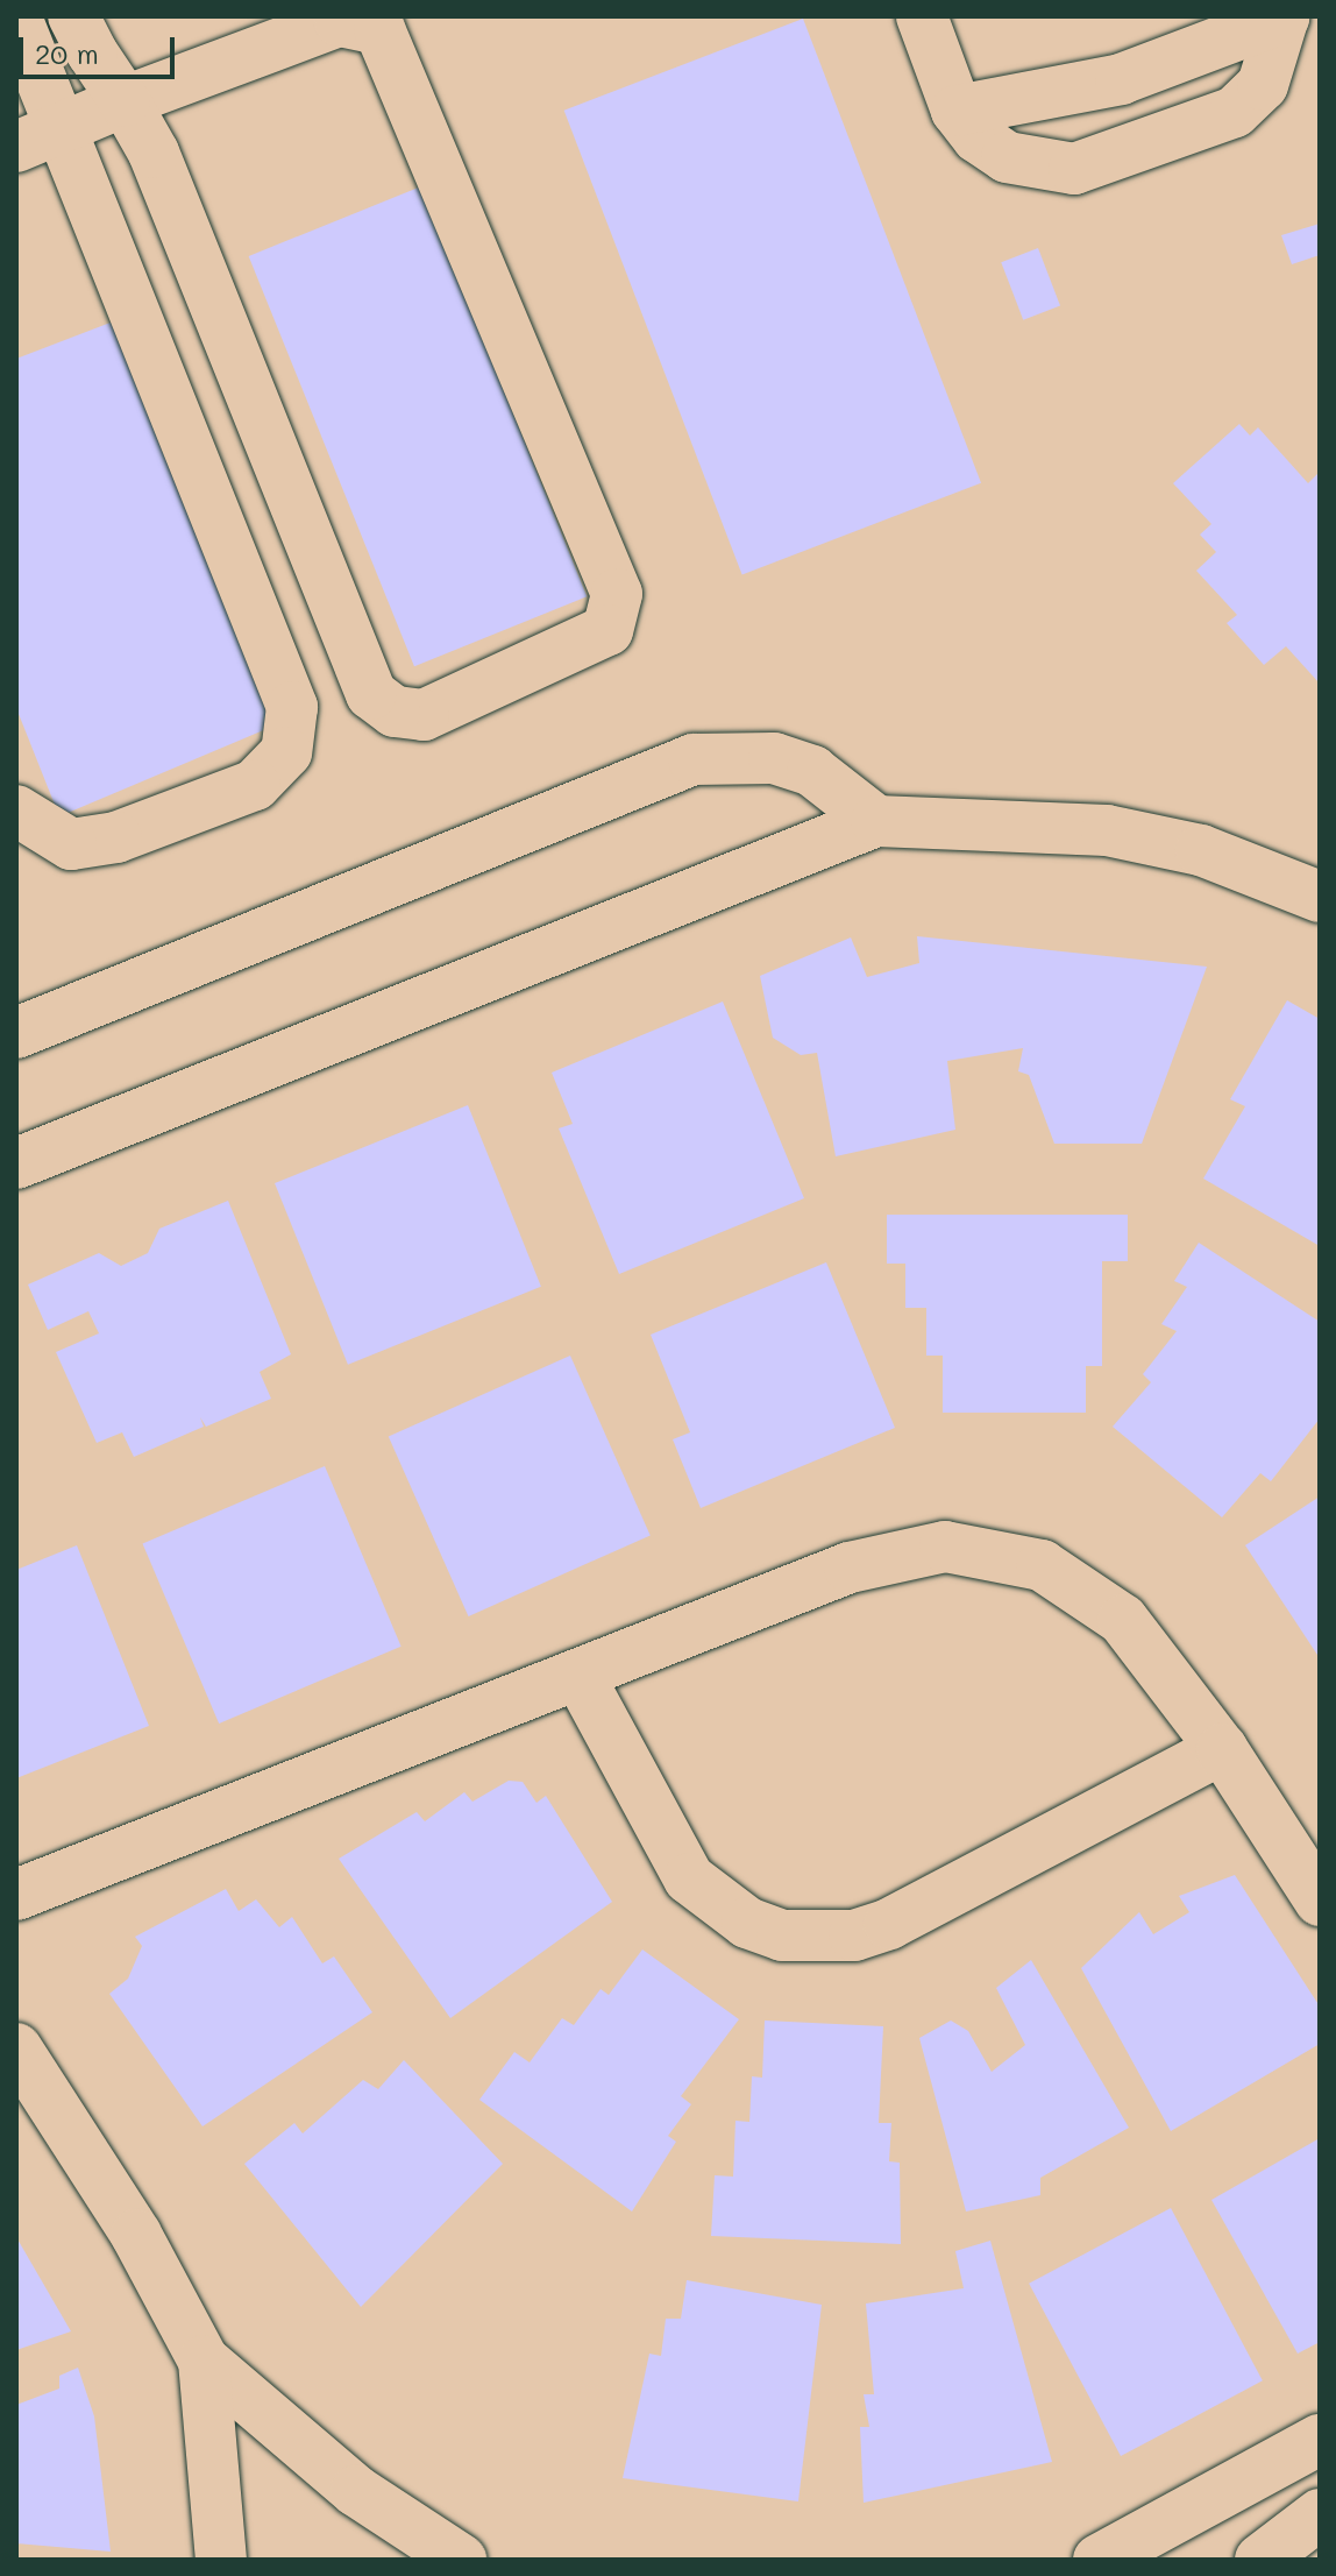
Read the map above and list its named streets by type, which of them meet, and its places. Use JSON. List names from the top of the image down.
{
  "scale_bar": "20 m"
}
